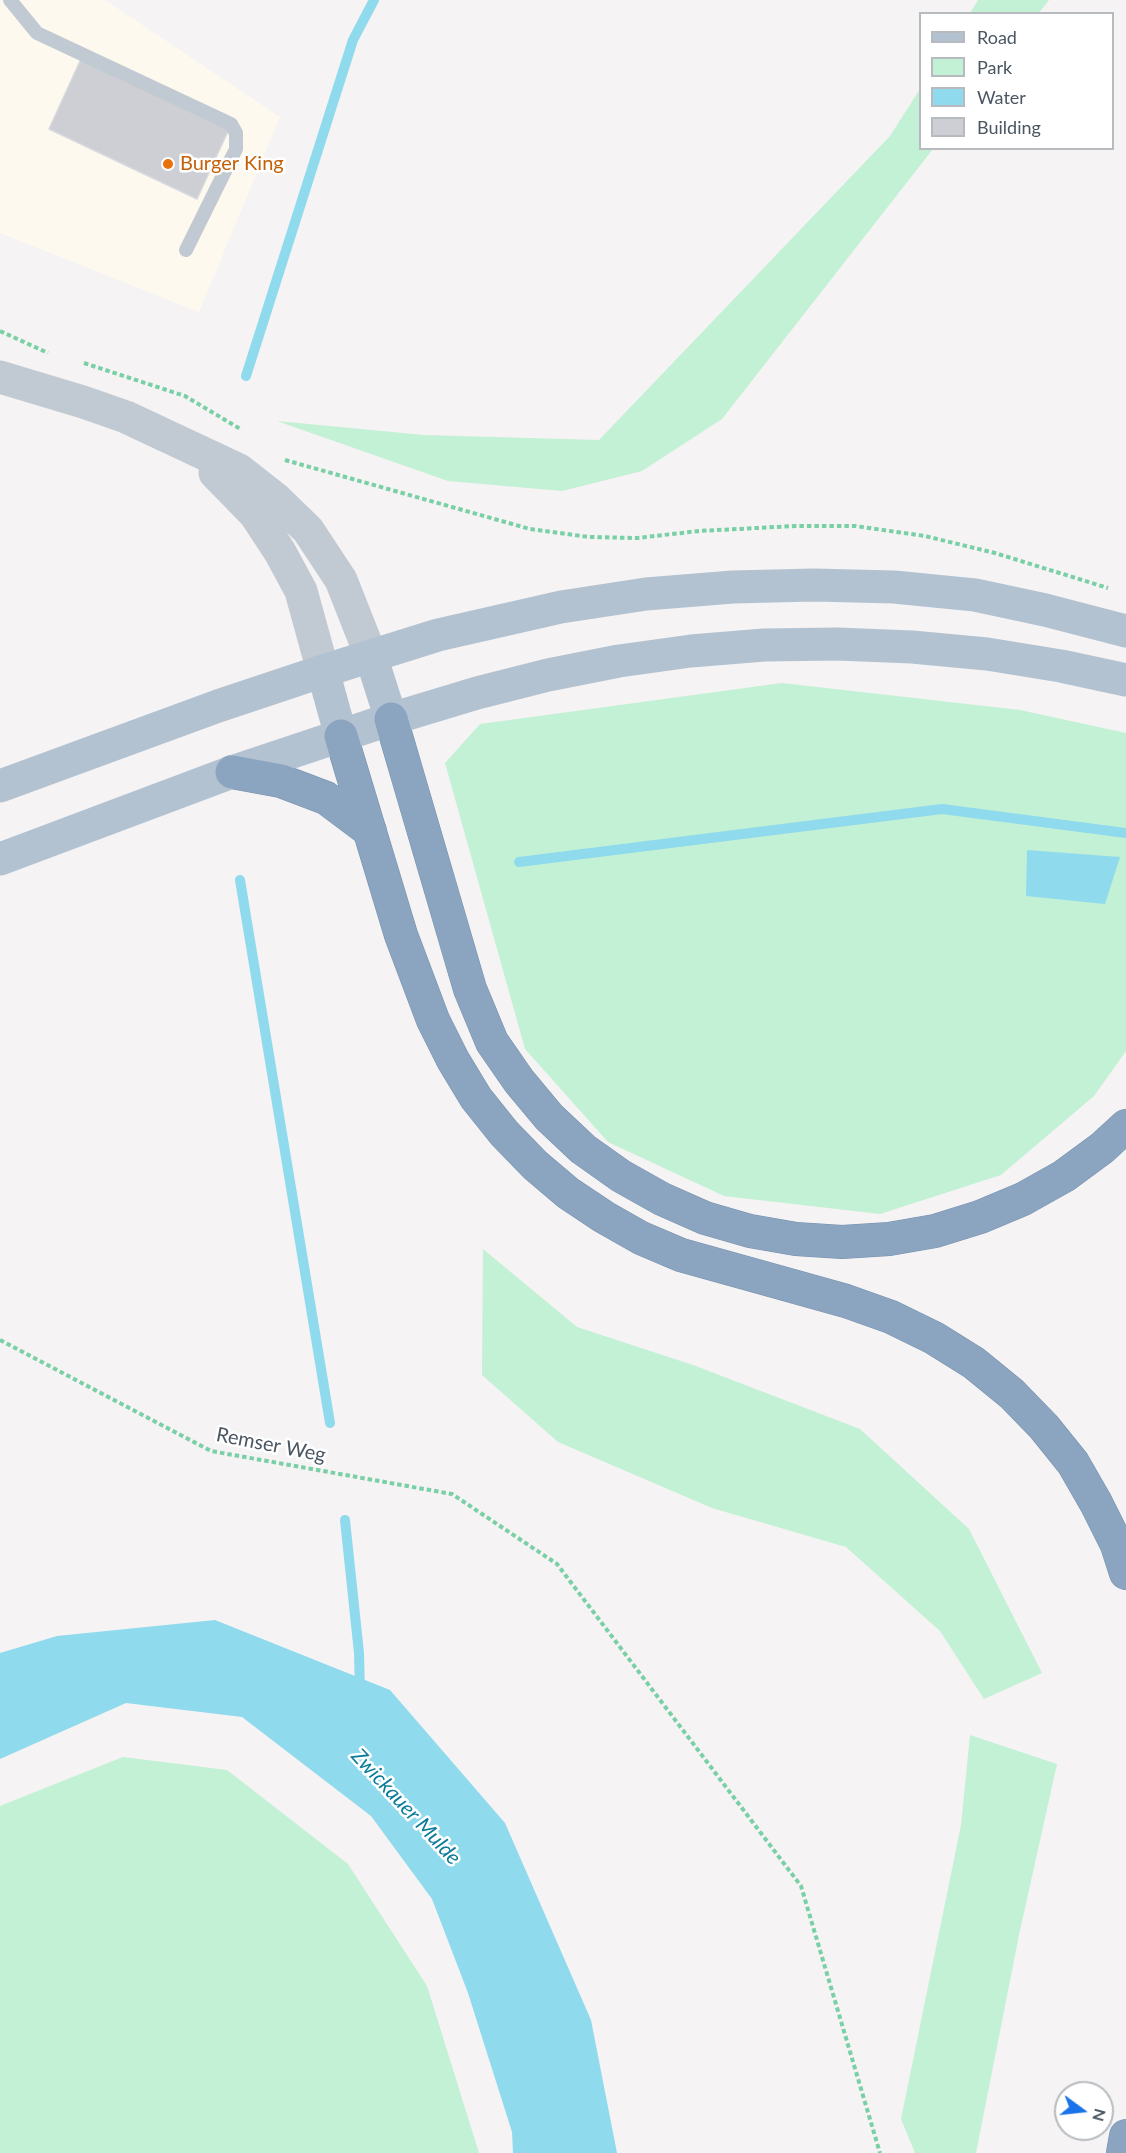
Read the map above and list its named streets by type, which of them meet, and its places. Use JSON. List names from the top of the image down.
{
  "streets": {
    "path": ["Remser Weg"]
  },
  "water": ["Zwickauer Mulde"],
  "places": ["Burger King"],
  "legend": [
    "Road",
    "Park",
    "Water",
    "Building"
  ],
  "north": "right"
}
